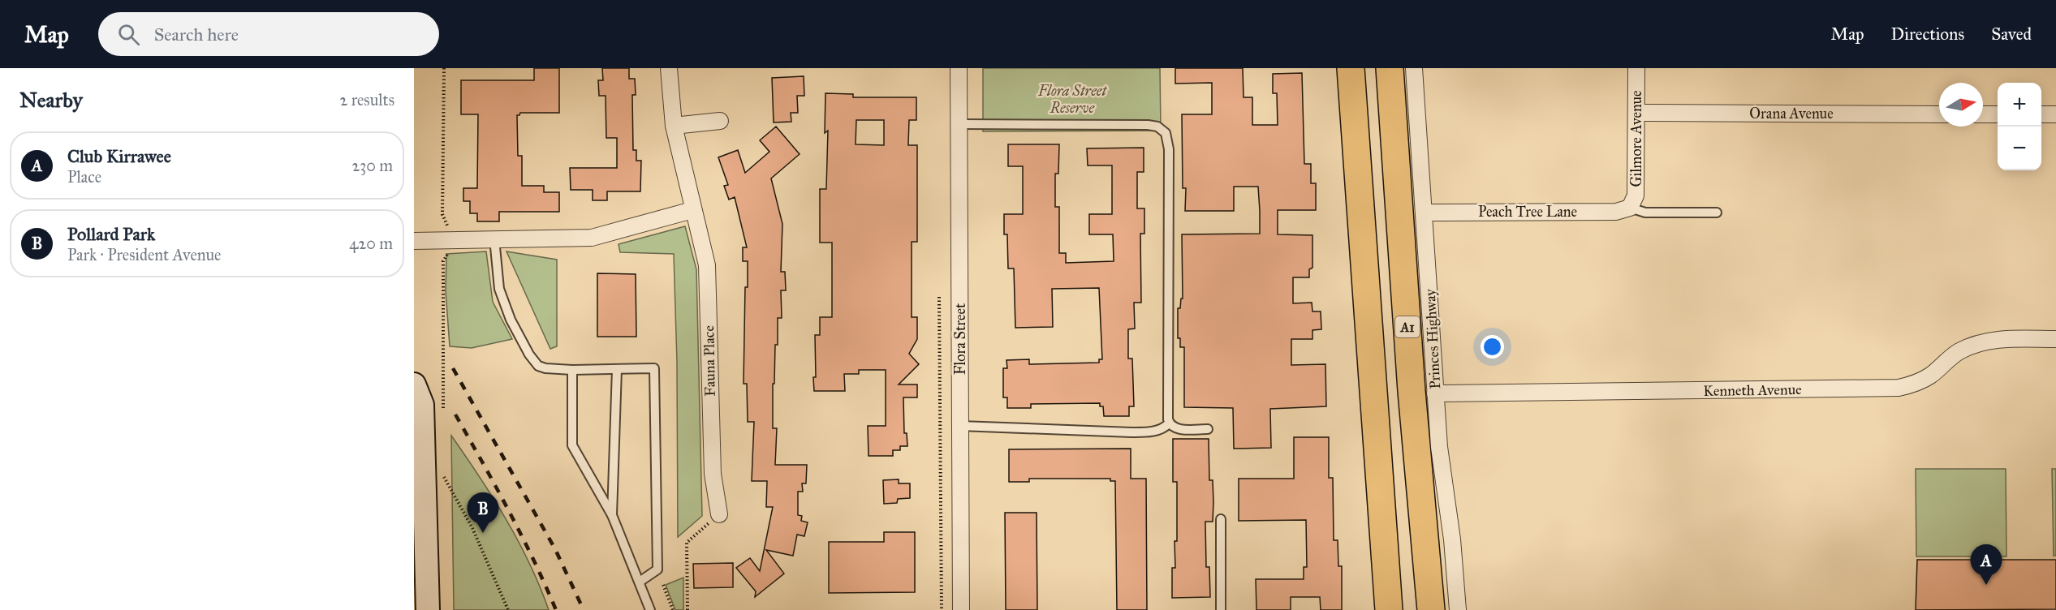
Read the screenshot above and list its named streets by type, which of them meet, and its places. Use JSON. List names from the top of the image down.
{
  "streets": {
    "highway": ["A1", "Princes Highway"],
    "street": [
      "Orana Avenue",
      "Gilmore Avenue",
      "Peach Tree Lane",
      "Flora Street",
      "Fauna Place",
      "Kenneth Avenue"
    ]
  },
  "crossings": [
    ["Orana Avenue", "Gilmore Avenue"],
    ["Gilmore Avenue", "Peach Tree Lane"],
    ["Peach Tree Lane", "Princes Highway"],
    ["Princes Highway", "Kenneth Avenue"]
  ],
  "parks": ["Flora Street Reserve"],
  "north": "right",
  "page": {
    "header": "Map",
    "search": "Search here",
    "nav": ["Map", "Directions", "Saved"],
    "heading": ["Nearby", "2 results"],
    "map_buttons": ["+", "−"],
    "list": [
      {
        "mark": "A",
        "name": "Club Kirrawee",
        "note": "Place",
        "value": "230 m"
      },
      {
        "mark": "B",
        "name": "Pollard Park",
        "note": "Park · President Avenue",
        "value": "420 m"
      }
    ],
    "pins": ["B", "A"]
  }
}
